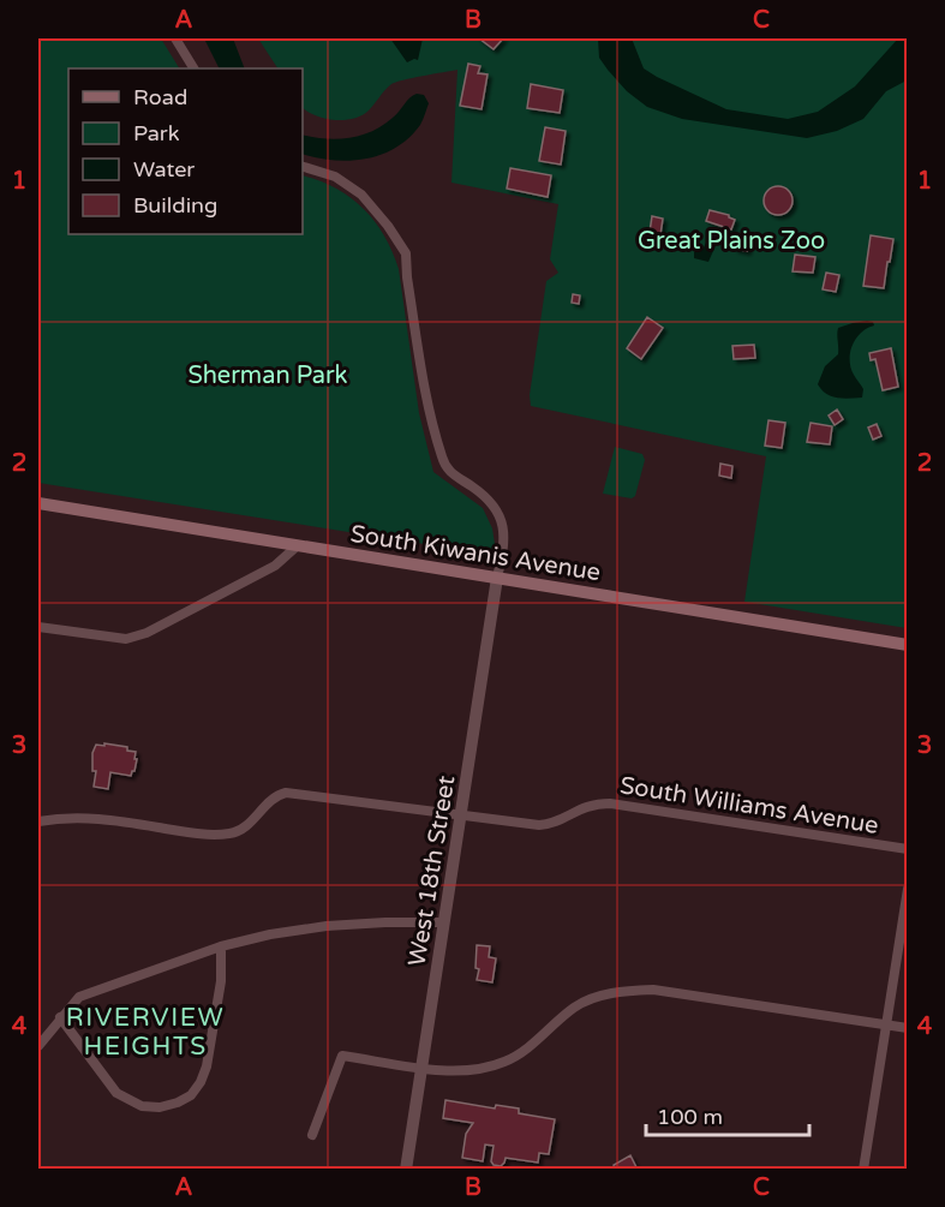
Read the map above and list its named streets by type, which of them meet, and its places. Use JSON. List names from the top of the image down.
{
  "streets": {
    "main road": ["South Kiwanis Avenue"],
    "street": ["South Williams Avenue", "West 18th Street"]
  },
  "crossings": [
    ["South Kiwanis Avenue", "West 18th Street"],
    ["South Williams Avenue", "West 18th Street"]
  ],
  "districts": ["RIVERVIEW HEIGHTS"],
  "parks": ["Great Plains Zoo", "Sherman Park"],
  "legend": [
    "Road",
    "Park",
    "Water",
    "Building"
  ],
  "scale_bar": "100 m",
  "grid": {
    "columns": ["A", "B", "C"],
    "rows": [
      "1",
      "2",
      "3",
      "4"
    ]
  }
}
